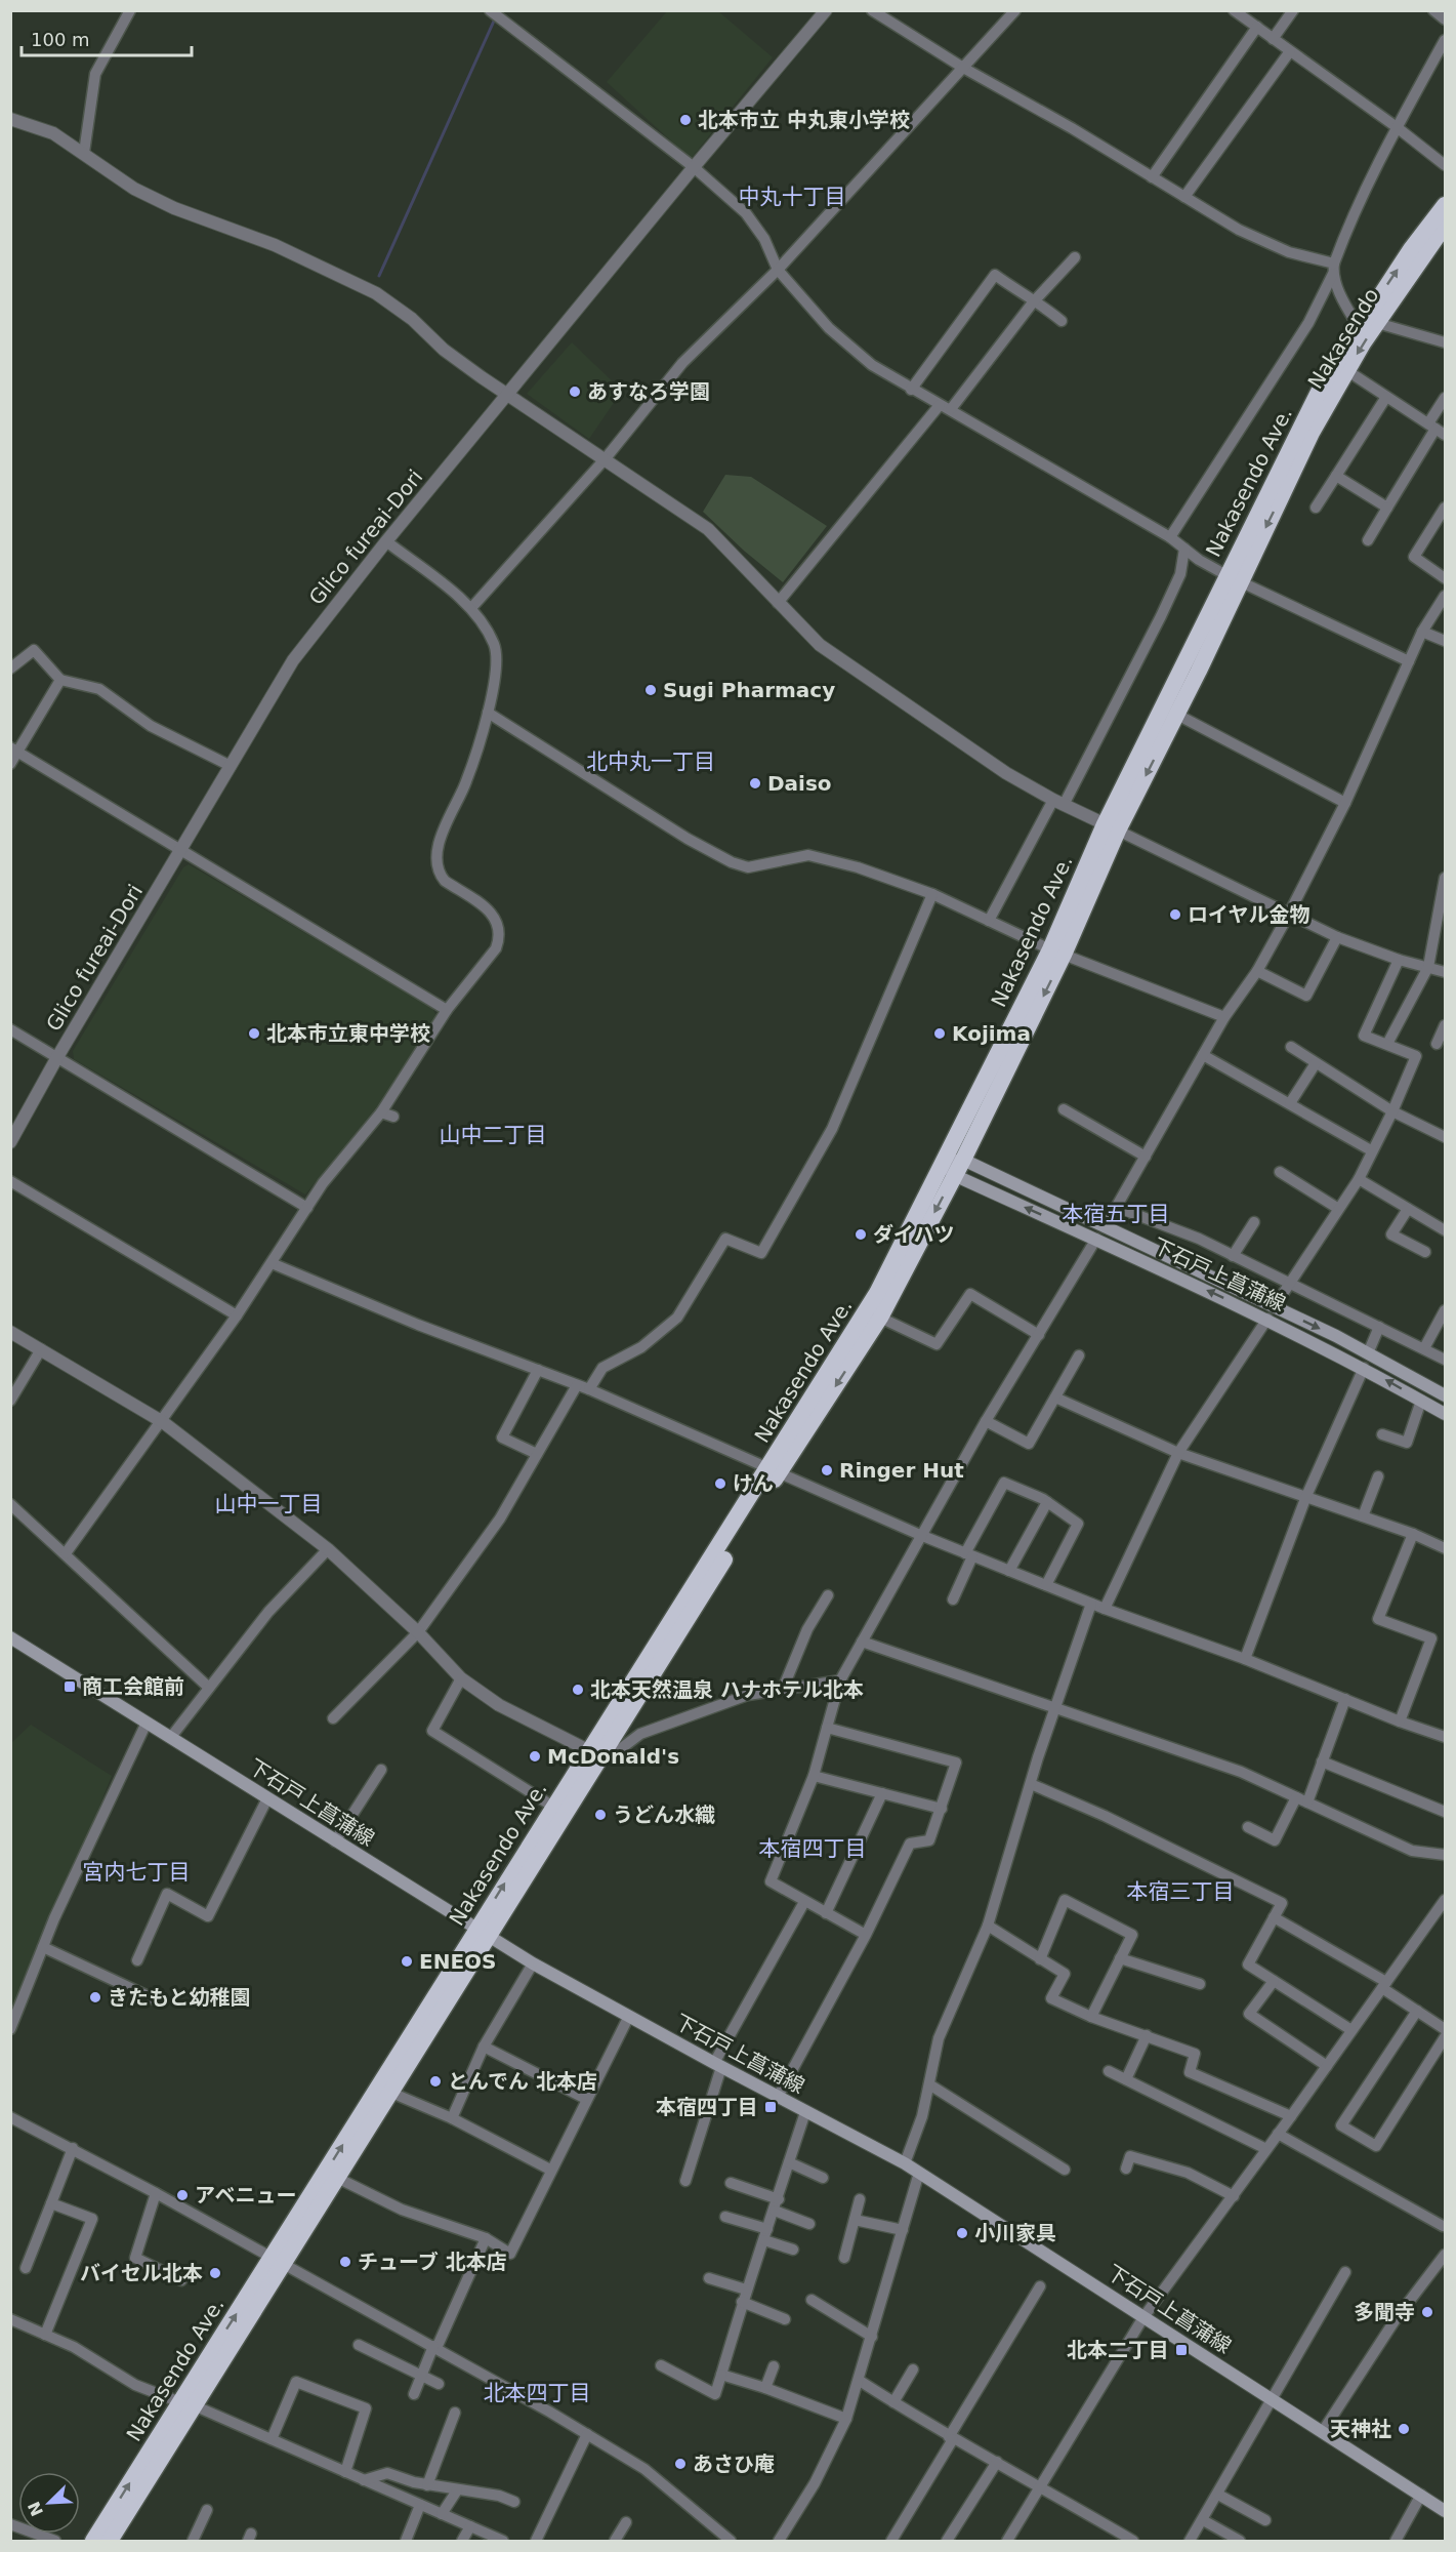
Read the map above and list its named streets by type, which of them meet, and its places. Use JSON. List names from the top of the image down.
{
  "streets": {
    "highway": ["Nakasendo", "Nakasendo Ave."],
    "main road": ["下石戸上菖蒲線"],
    "street": ["Glico fureai-Dori"]
  },
  "crossings": [
    ["Nakasendo", "Nakasendo Ave."],
    ["Nakasendo Ave.", "下石戸上菖蒲線"]
  ],
  "districts": [
    "中丸十丁目",
    "北中丸一丁目",
    "山中二丁目",
    "本宿五丁目",
    "山中一丁目",
    "本宿四丁目",
    "宮内七丁目",
    "本宿三丁目",
    "北本四丁目"
  ],
  "places": {
    "other": [
      "北本市立 中丸東小学校",
      "あすなろ学園",
      "Sugi Pharmacy",
      "Daiso",
      "ロイヤル金物",
      "北本市立東中学校",
      "Kojima",
      "ダイハツ",
      "Ringer Hut",
      "けん",
      "北本天然温泉 ハナホテル北本",
      "McDonald's",
      "うどん水織",
      "ENEOS",
      "きたもと幼稚園",
      "とんでん 北本店",
      "アベニュー",
      "小川家具",
      "チューブ 北本店",
      "バイセル北本",
      "多聞寺",
      "天神社",
      "あさひ庵"
    ],
    "transit": ["商工会館前", "本宿四丁目", "北本二丁目"]
  },
  "scale_bar": "100 m",
  "north": "bottom left"
}
